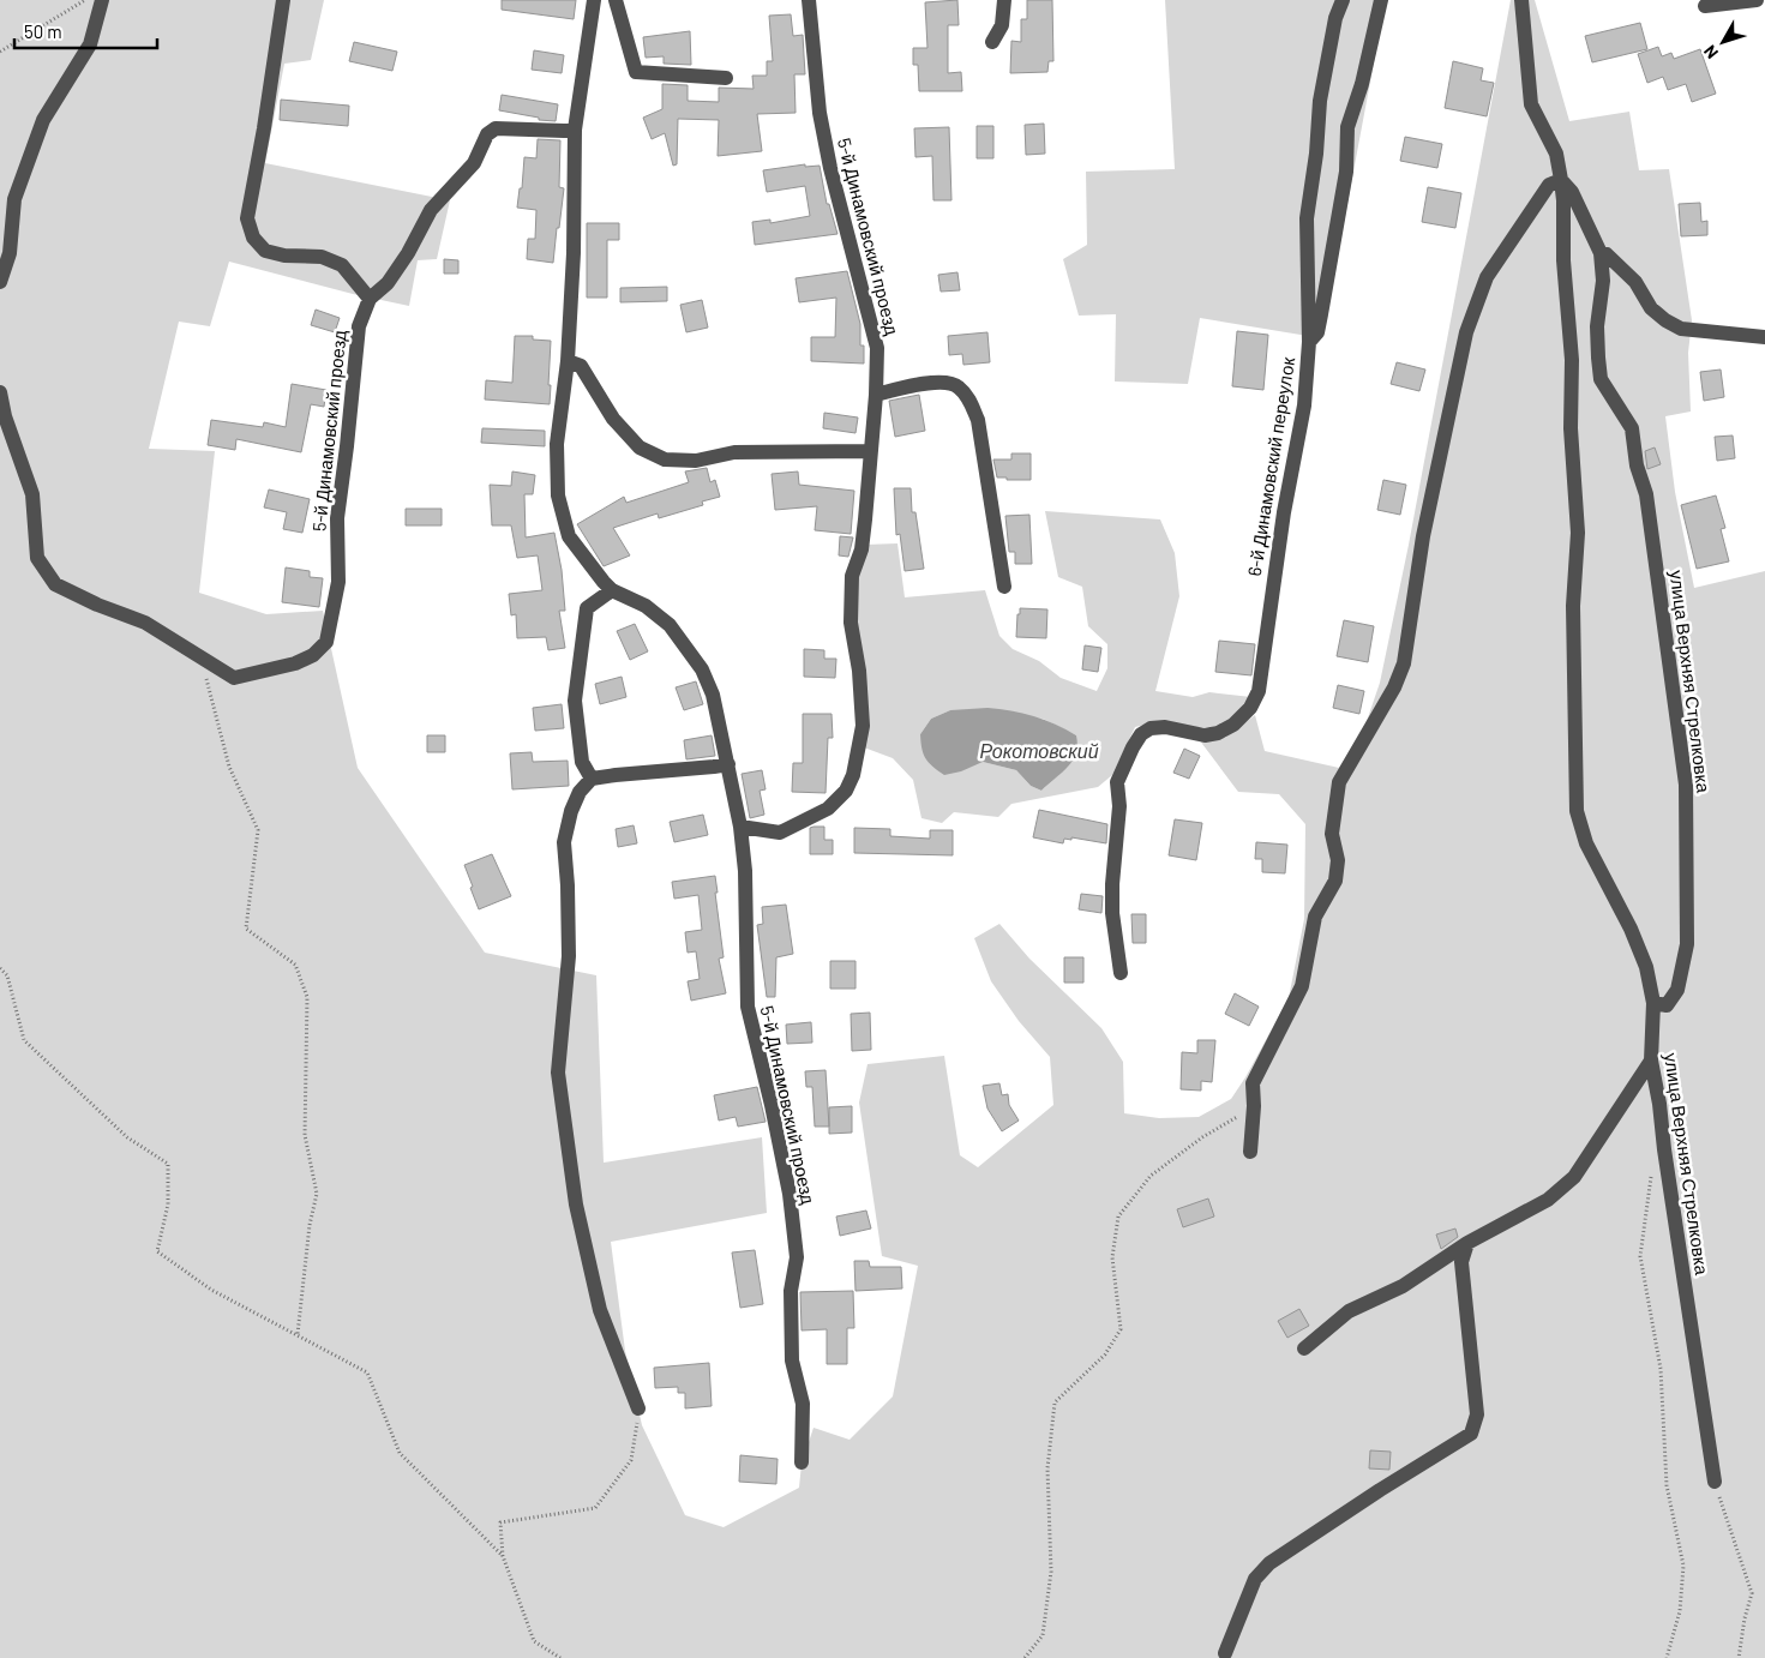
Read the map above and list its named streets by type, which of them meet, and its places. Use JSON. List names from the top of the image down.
{
  "streets": {
    "street": ["5-й Динамовский проезд", "6-й Динамовский переулок", "улица Верхняя Стрелковка"]
  },
  "water": ["Рокотовский"],
  "scale_bar": "50 m",
  "north": "bottom left"
}
